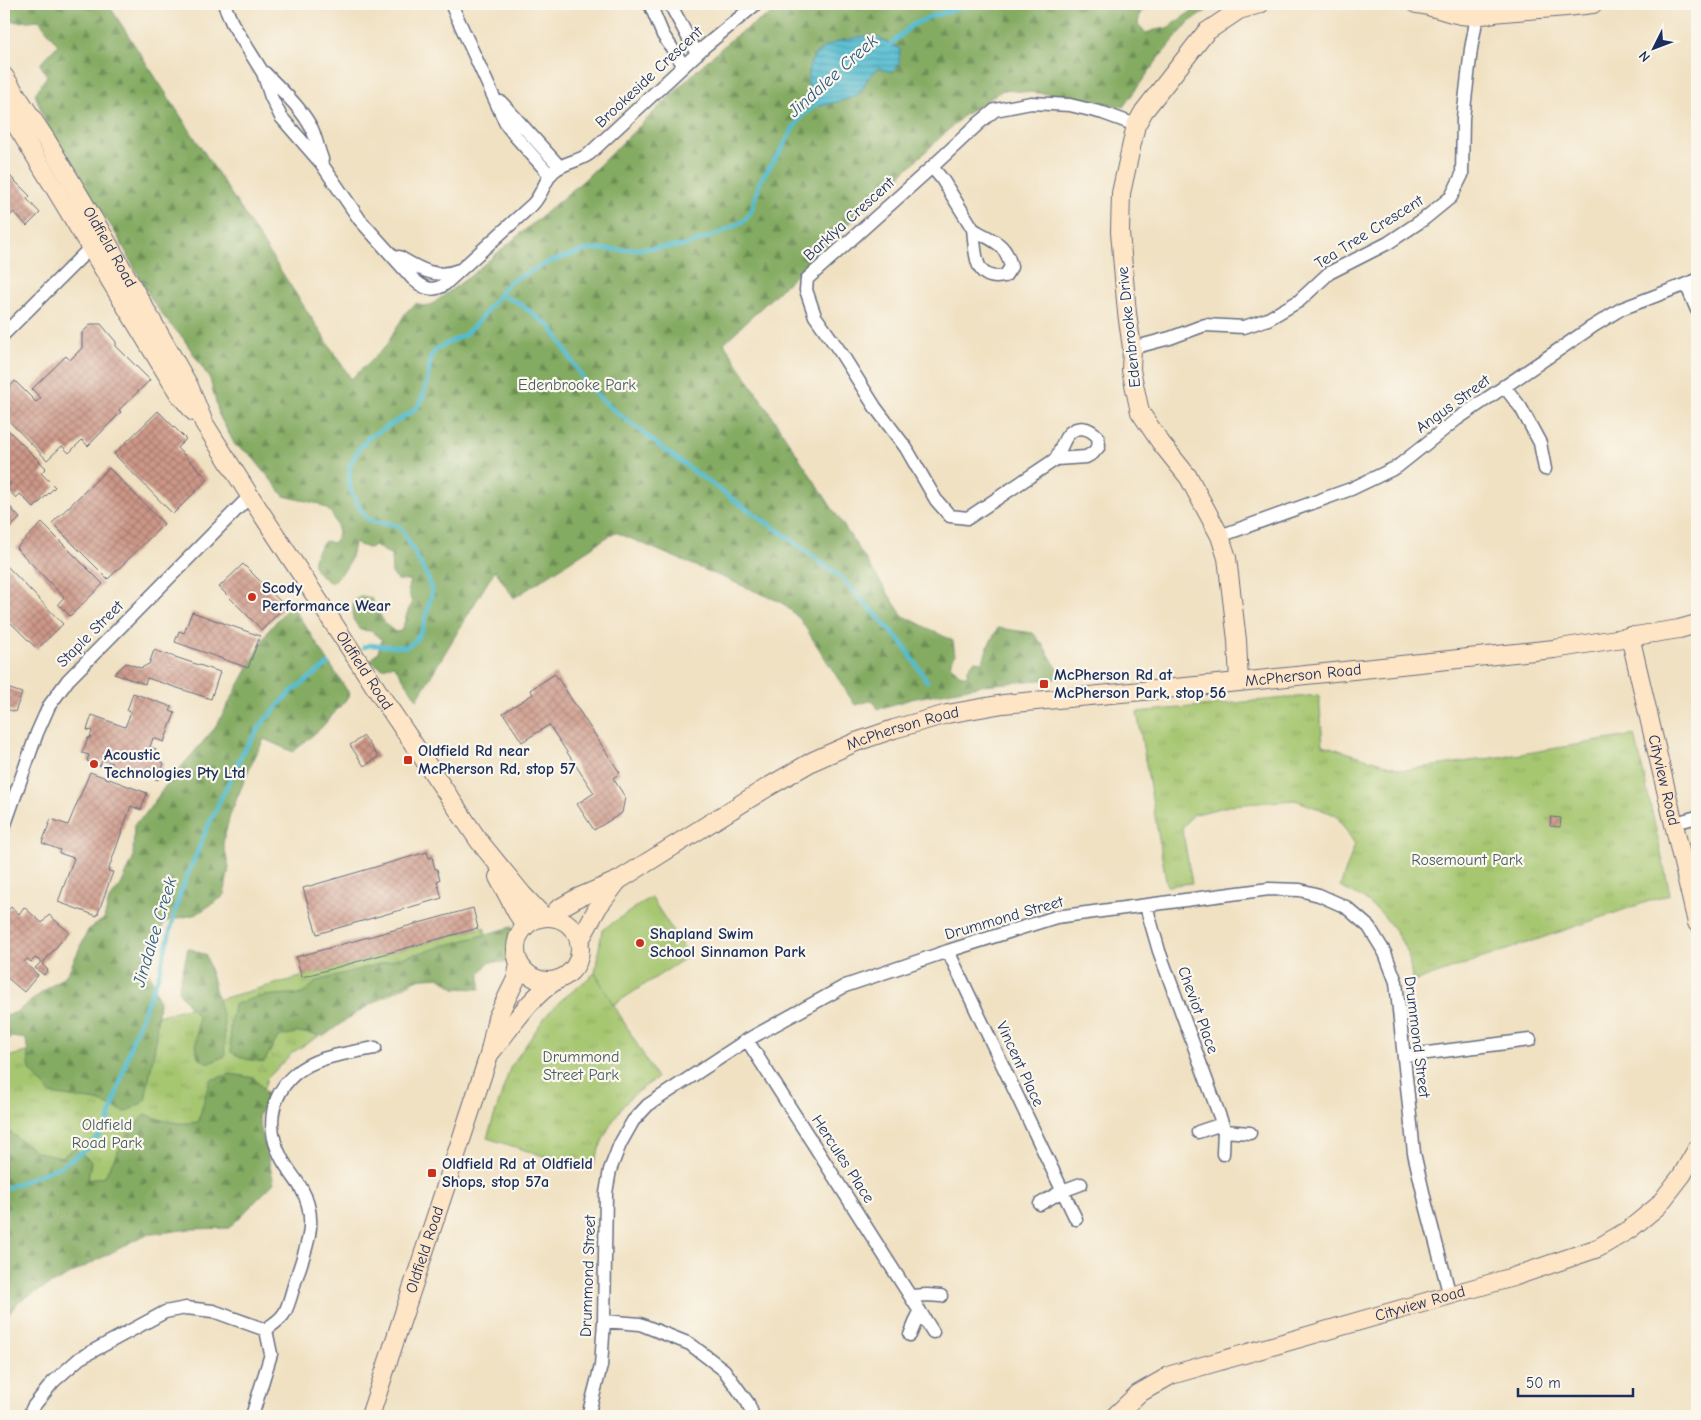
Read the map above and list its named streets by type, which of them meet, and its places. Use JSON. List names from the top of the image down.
{
  "streets": {
    "street": [
      "Brookeside Crescent",
      "Barklya Crescent",
      "Tea Tree Crescent",
      "Oldfield Road",
      "Edenbrooke Drive",
      "Angus Street",
      "Staple Street",
      "McPherson Road",
      "Cityview Road",
      "Drummond Street",
      "Cheviot Place",
      "Vincent Place",
      "Hercules Place"
    ]
  },
  "crossings": [
    ["Barklya Crescent", "Edenbrooke Drive"],
    ["Tea Tree Crescent", "Edenbrooke Drive"],
    ["Oldfield Road", "Staple Street"],
    ["Edenbrooke Drive", "Angus Street"],
    ["Edenbrooke Drive", "McPherson Road"],
    ["McPherson Road", "Cityview Road"],
    ["Cityview Road", "Drummond Street"],
    ["Drummond Street", "Cheviot Place"],
    ["Drummond Street", "Vincent Place"],
    ["Drummond Street", "Hercules Place"]
  ],
  "water": ["Jindalee Creek"],
  "parks": [
    "Edenbrooke Park",
    "Rosemount Park",
    "Drummond Street Park",
    "Oldfield Road Park"
  ],
  "places": {
    "other": ["Scody Performance Wear", "Acoustic Technologies Pty Ltd", "Shapland Swim School Sinnamon Park"],
    "transit": ["McPherson Rd at McPherson Park, stop 56", "Oldfield Rd near McPherson Rd, stop 57", "Oldfield Rd at Oldfield Shops, stop 57a"]
  },
  "scale_bar": "50 m",
  "north": "bottom left"
}
